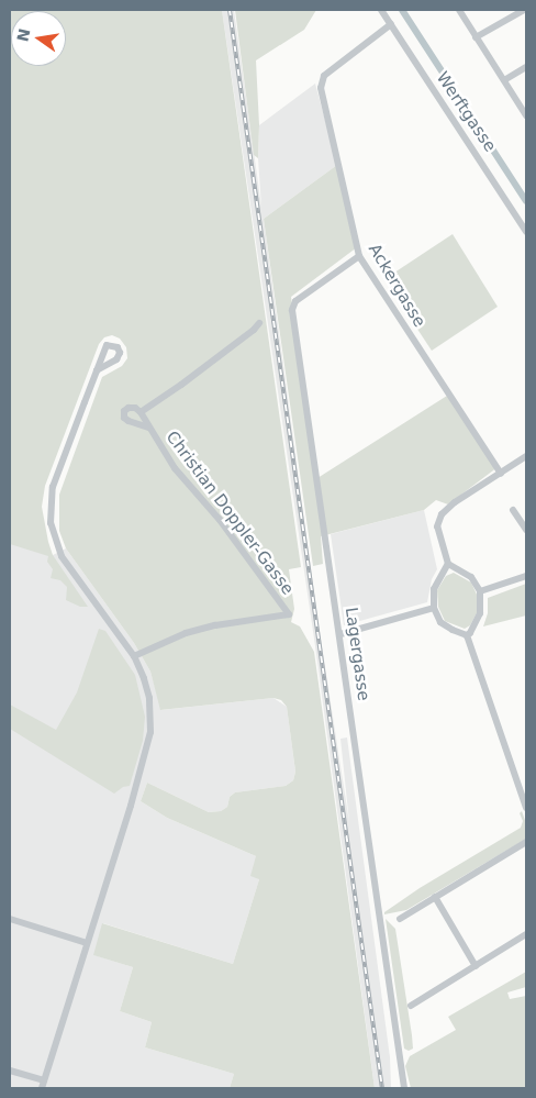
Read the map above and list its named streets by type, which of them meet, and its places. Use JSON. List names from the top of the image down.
{
  "streets": {
    "street": [
      "Werftgasse",
      "Ackergasse",
      "Christian Doppler-Gasse",
      "Lagergasse"
    ]
  },
  "crossings": [
    ["Werftgasse", "Ackergasse"],
    ["Ackergasse", "Lagergasse"]
  ],
  "north": "left"
}
